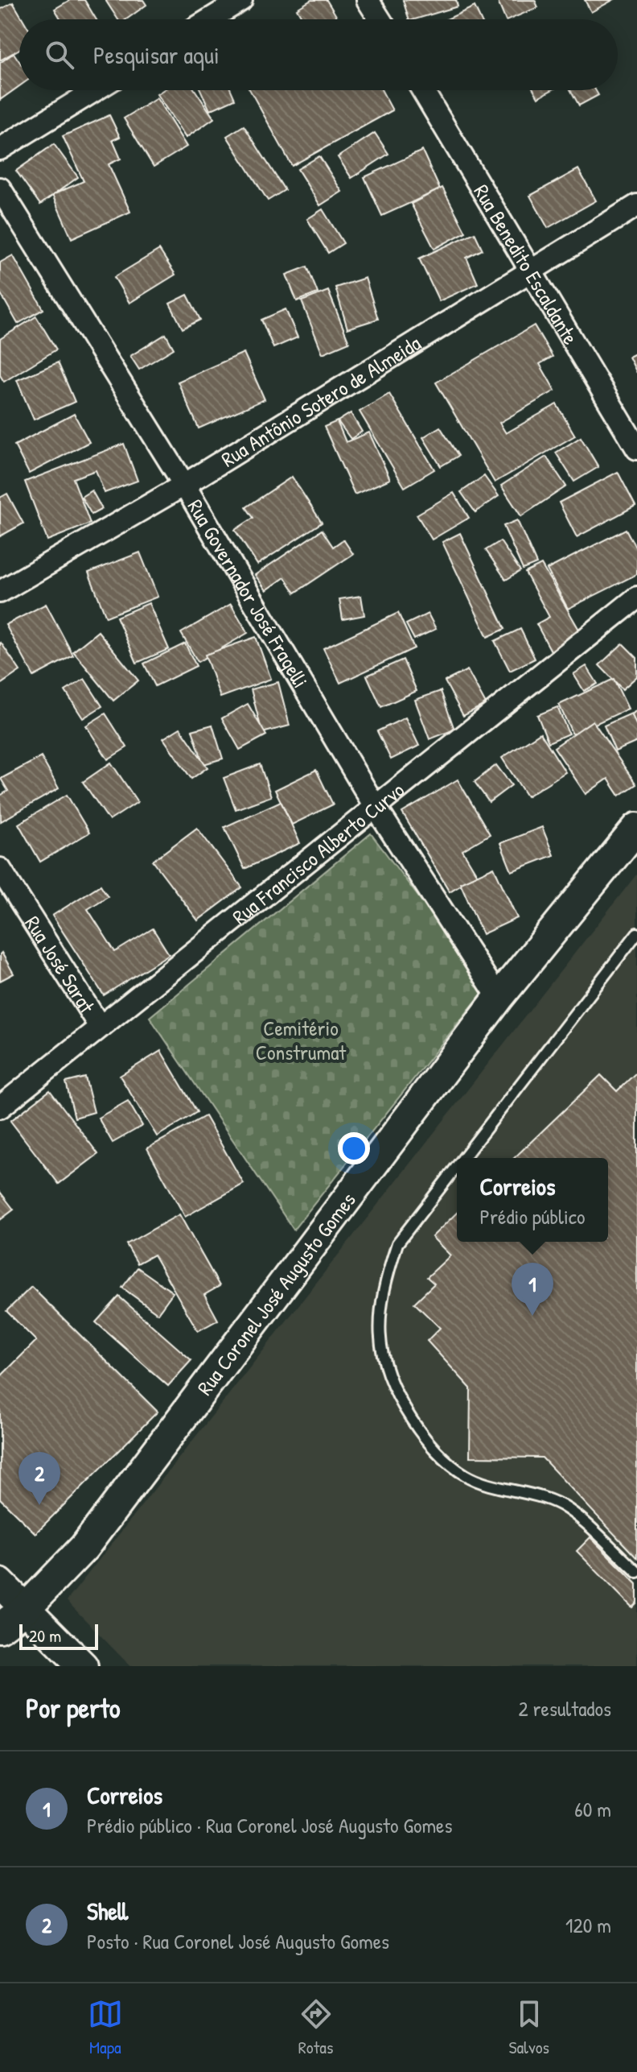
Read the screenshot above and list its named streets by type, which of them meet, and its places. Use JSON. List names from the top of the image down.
{
  "streets": {
    "street": [
      "Rua Benedito Escaldante",
      "Rua Antônio Sotero de Almeida",
      "Rua Governador José Fragelli",
      "Rua Francisco Alberto Curvo",
      "Rua José Sarat",
      "Rua Coronel José Augusto Gomes"
    ]
  },
  "crossings": [
    ["Rua Benedito Escaldante", "Rua Antônio Sotero de Almeida"],
    ["Rua Antônio Sotero de Almeida", "Rua Governador José Fragelli"],
    ["Rua Governador José Fragelli", "Rua Francisco Alberto Curvo"],
    ["Rua Governador José Fragelli", "Rua Coronel José Augusto Gomes"],
    ["Rua Francisco Alberto Curvo", "Rua José Sarat"]
  ],
  "parks": ["Cemitério Construmat"],
  "scale_bar": "20 m",
  "page": {
    "search": "Pesquisar aqui",
    "popup": ["Correios", "Prédio público"],
    "pins": ["1", "2"],
    "scale": "20 m",
    "heading": ["Por perto", "2 resultados"],
    "list": [
      {
        "mark": "1",
        "name": "Correios",
        "note": "Prédio público · Rua Coronel José Augusto Gomes",
        "value": "60 m"
      },
      {
        "mark": "2",
        "name": "Shell",
        "note": "Posto · Rua Coronel José Augusto Gomes",
        "value": "120 m"
      }
    ],
    "nav": ["Mapa", "Rotas", "Salvos"]
  }
}
